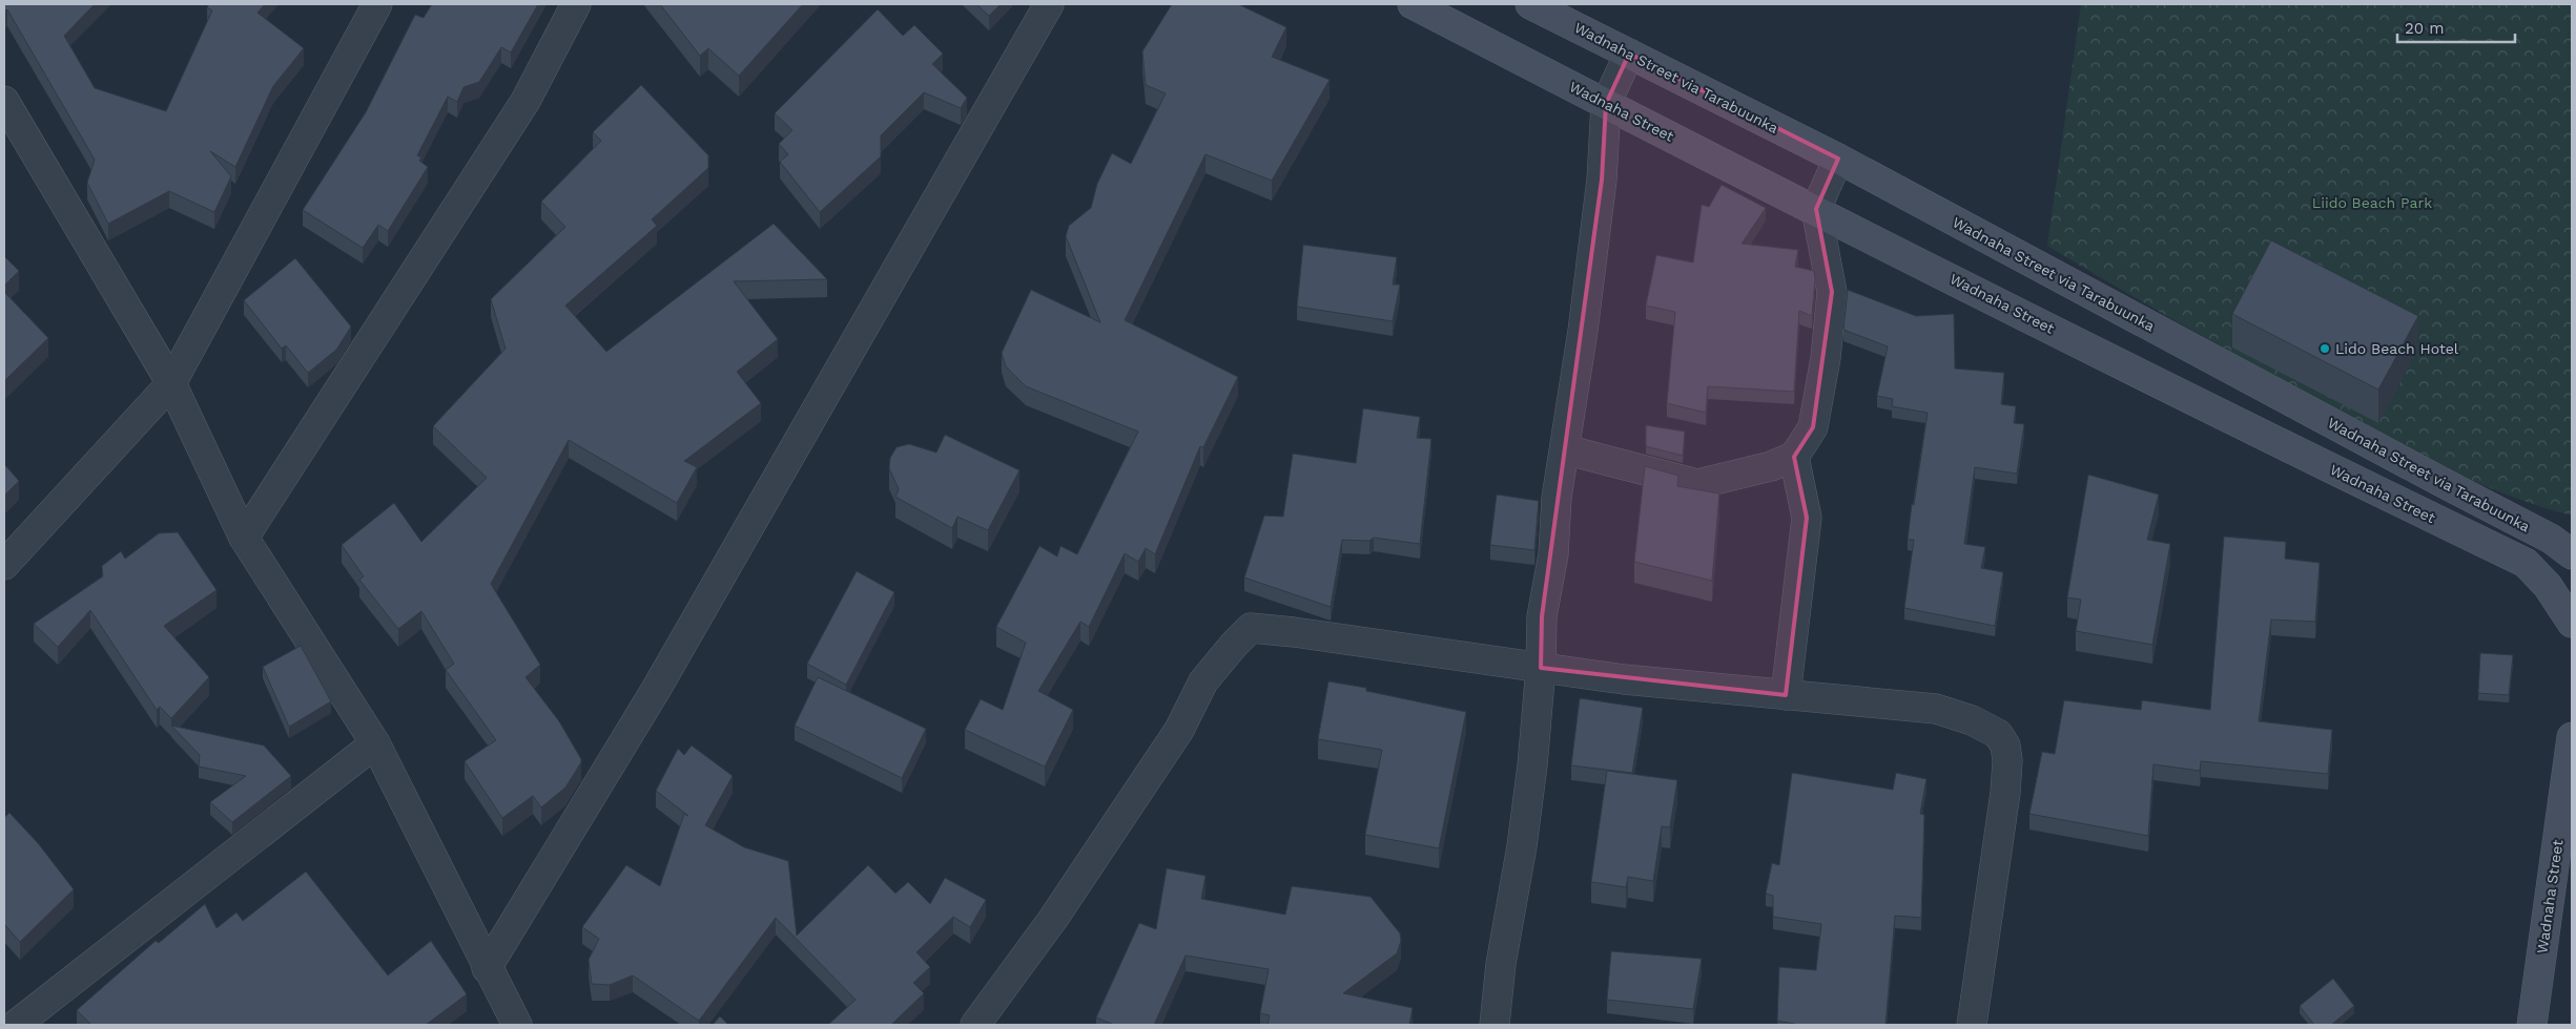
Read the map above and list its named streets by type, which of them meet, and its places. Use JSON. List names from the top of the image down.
{
  "streets": {
    "main road": ["Wadnaha Street via Tarabuunka", "Wadnaha Street"]
  },
  "parks": ["Liido Beach Park"],
  "places": ["Lido Beach Hotel"],
  "scale_bar": "20 m"
}
